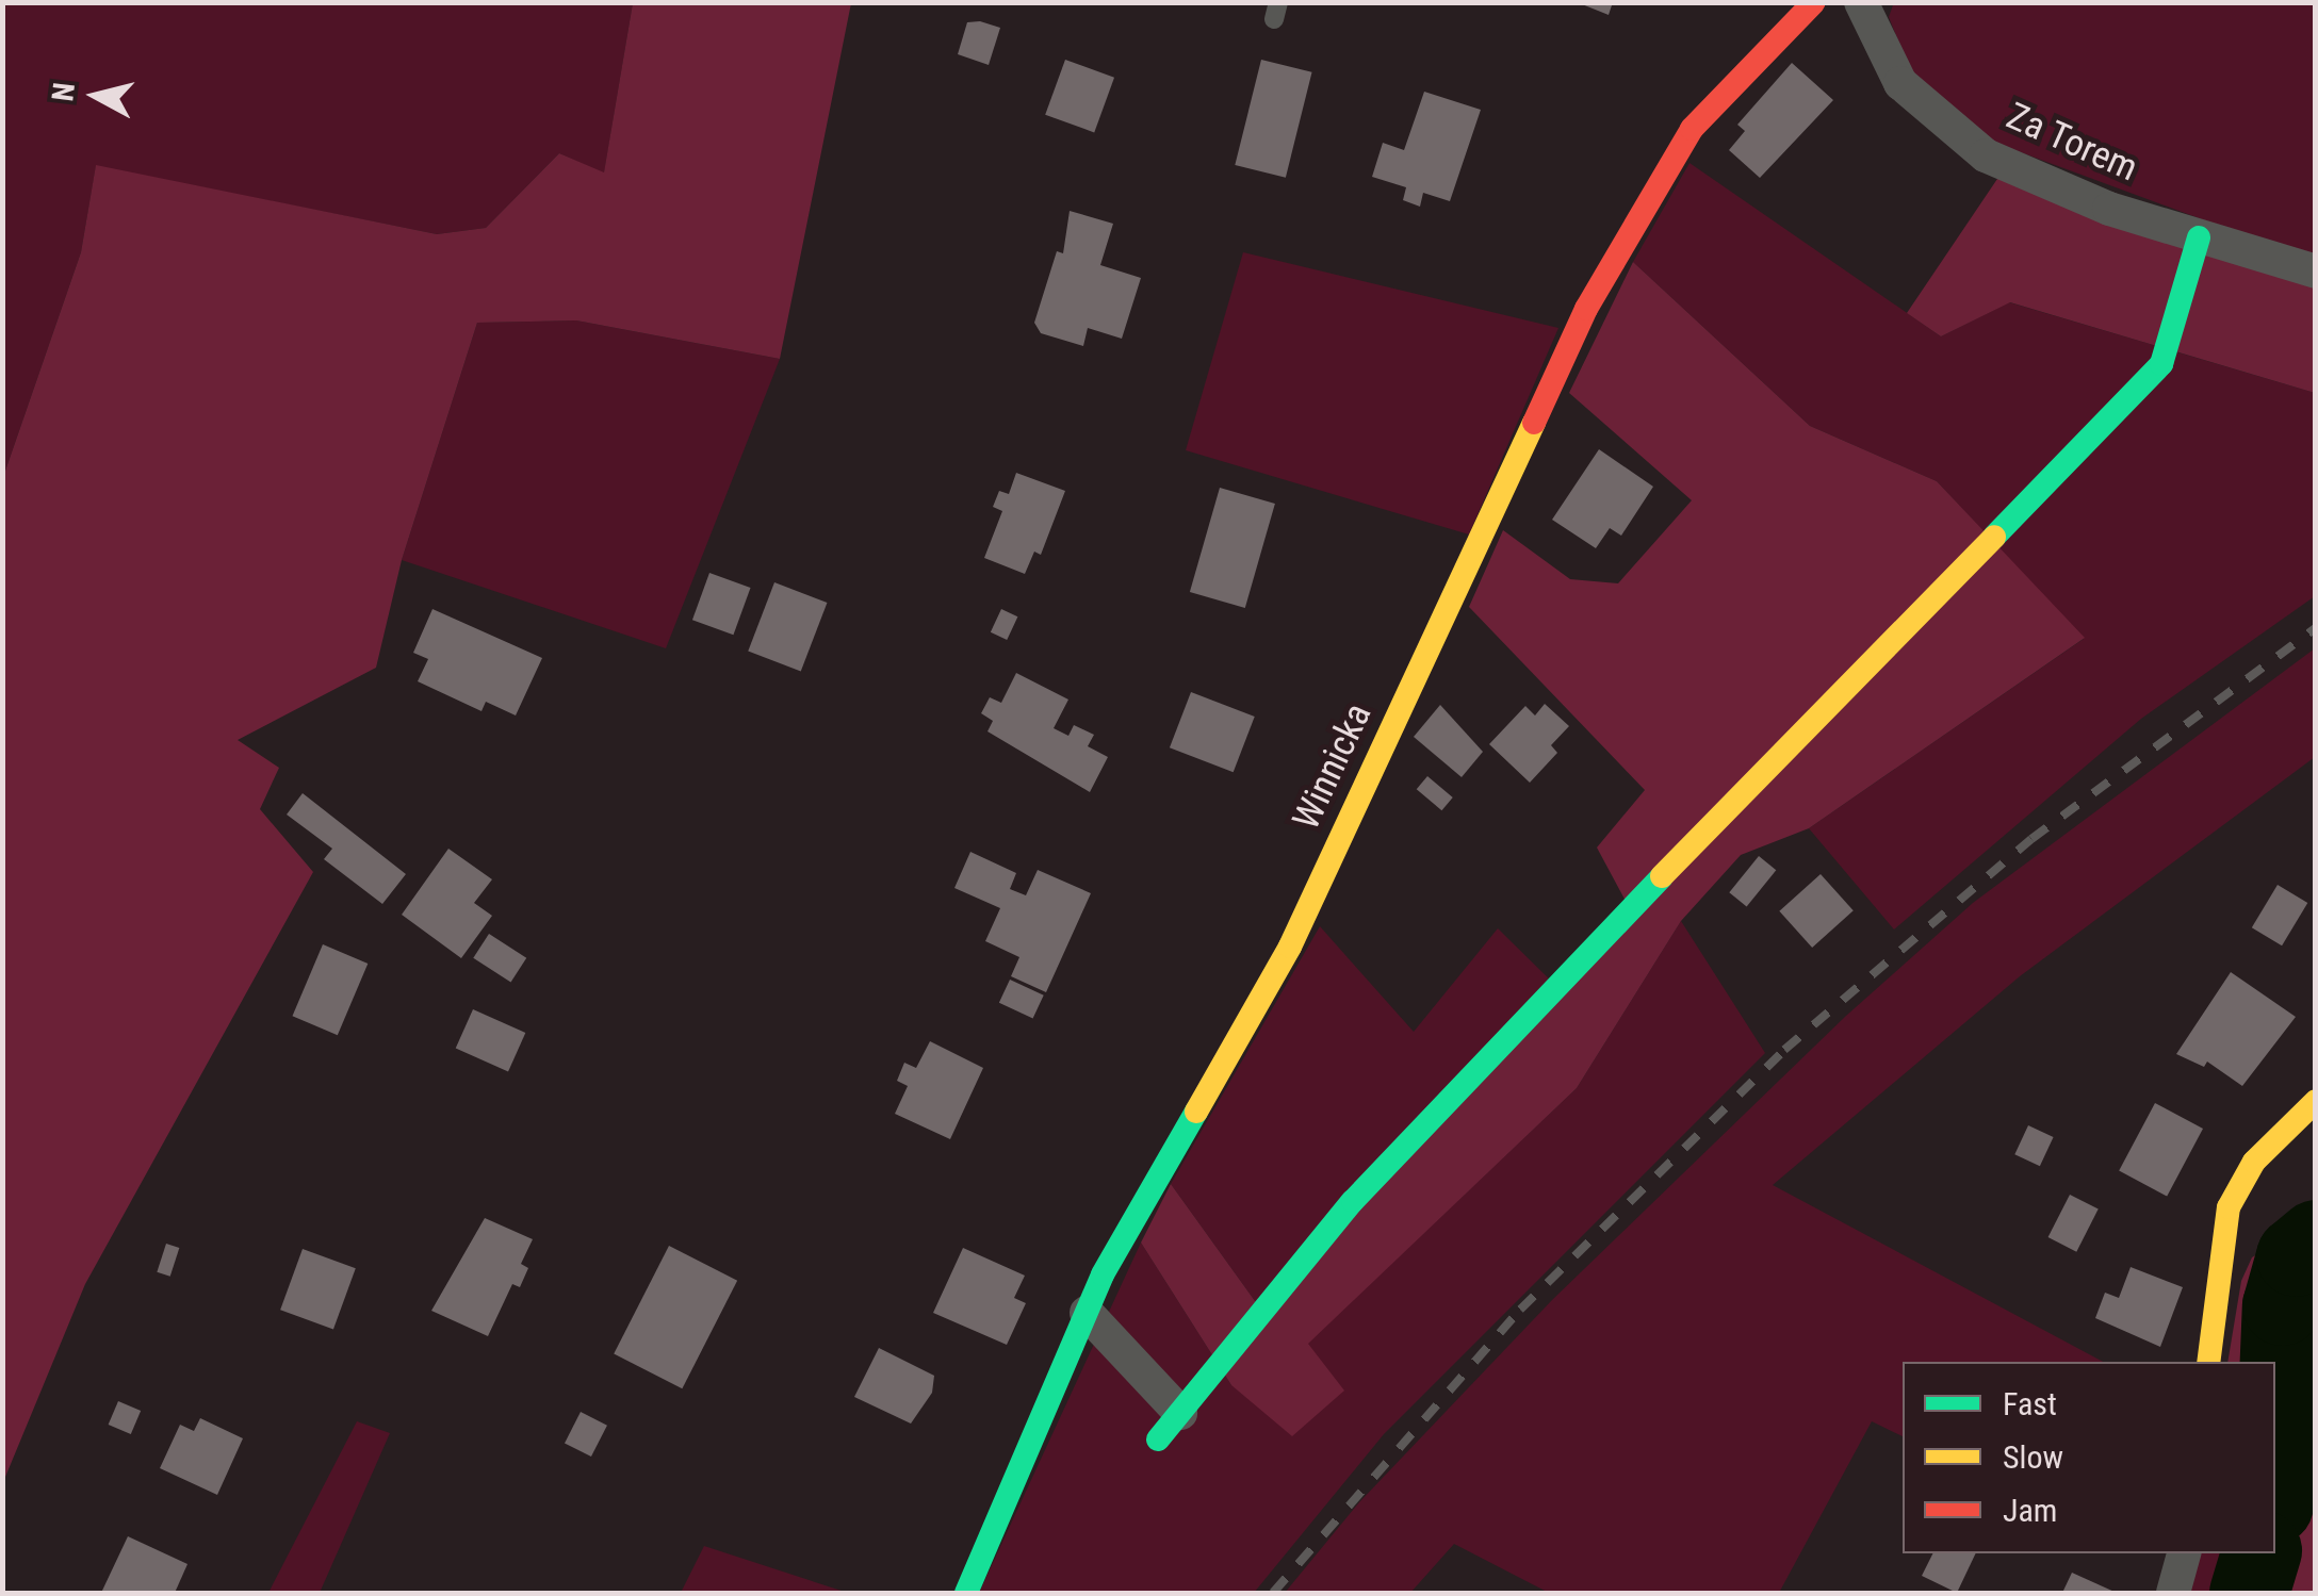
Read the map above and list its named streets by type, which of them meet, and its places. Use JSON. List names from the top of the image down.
{
  "streets": {
    "street": ["Za Torem", "Winnicka"]
  },
  "legend": ["Fast", "Slow", "Jam"],
  "north": "left"
}
